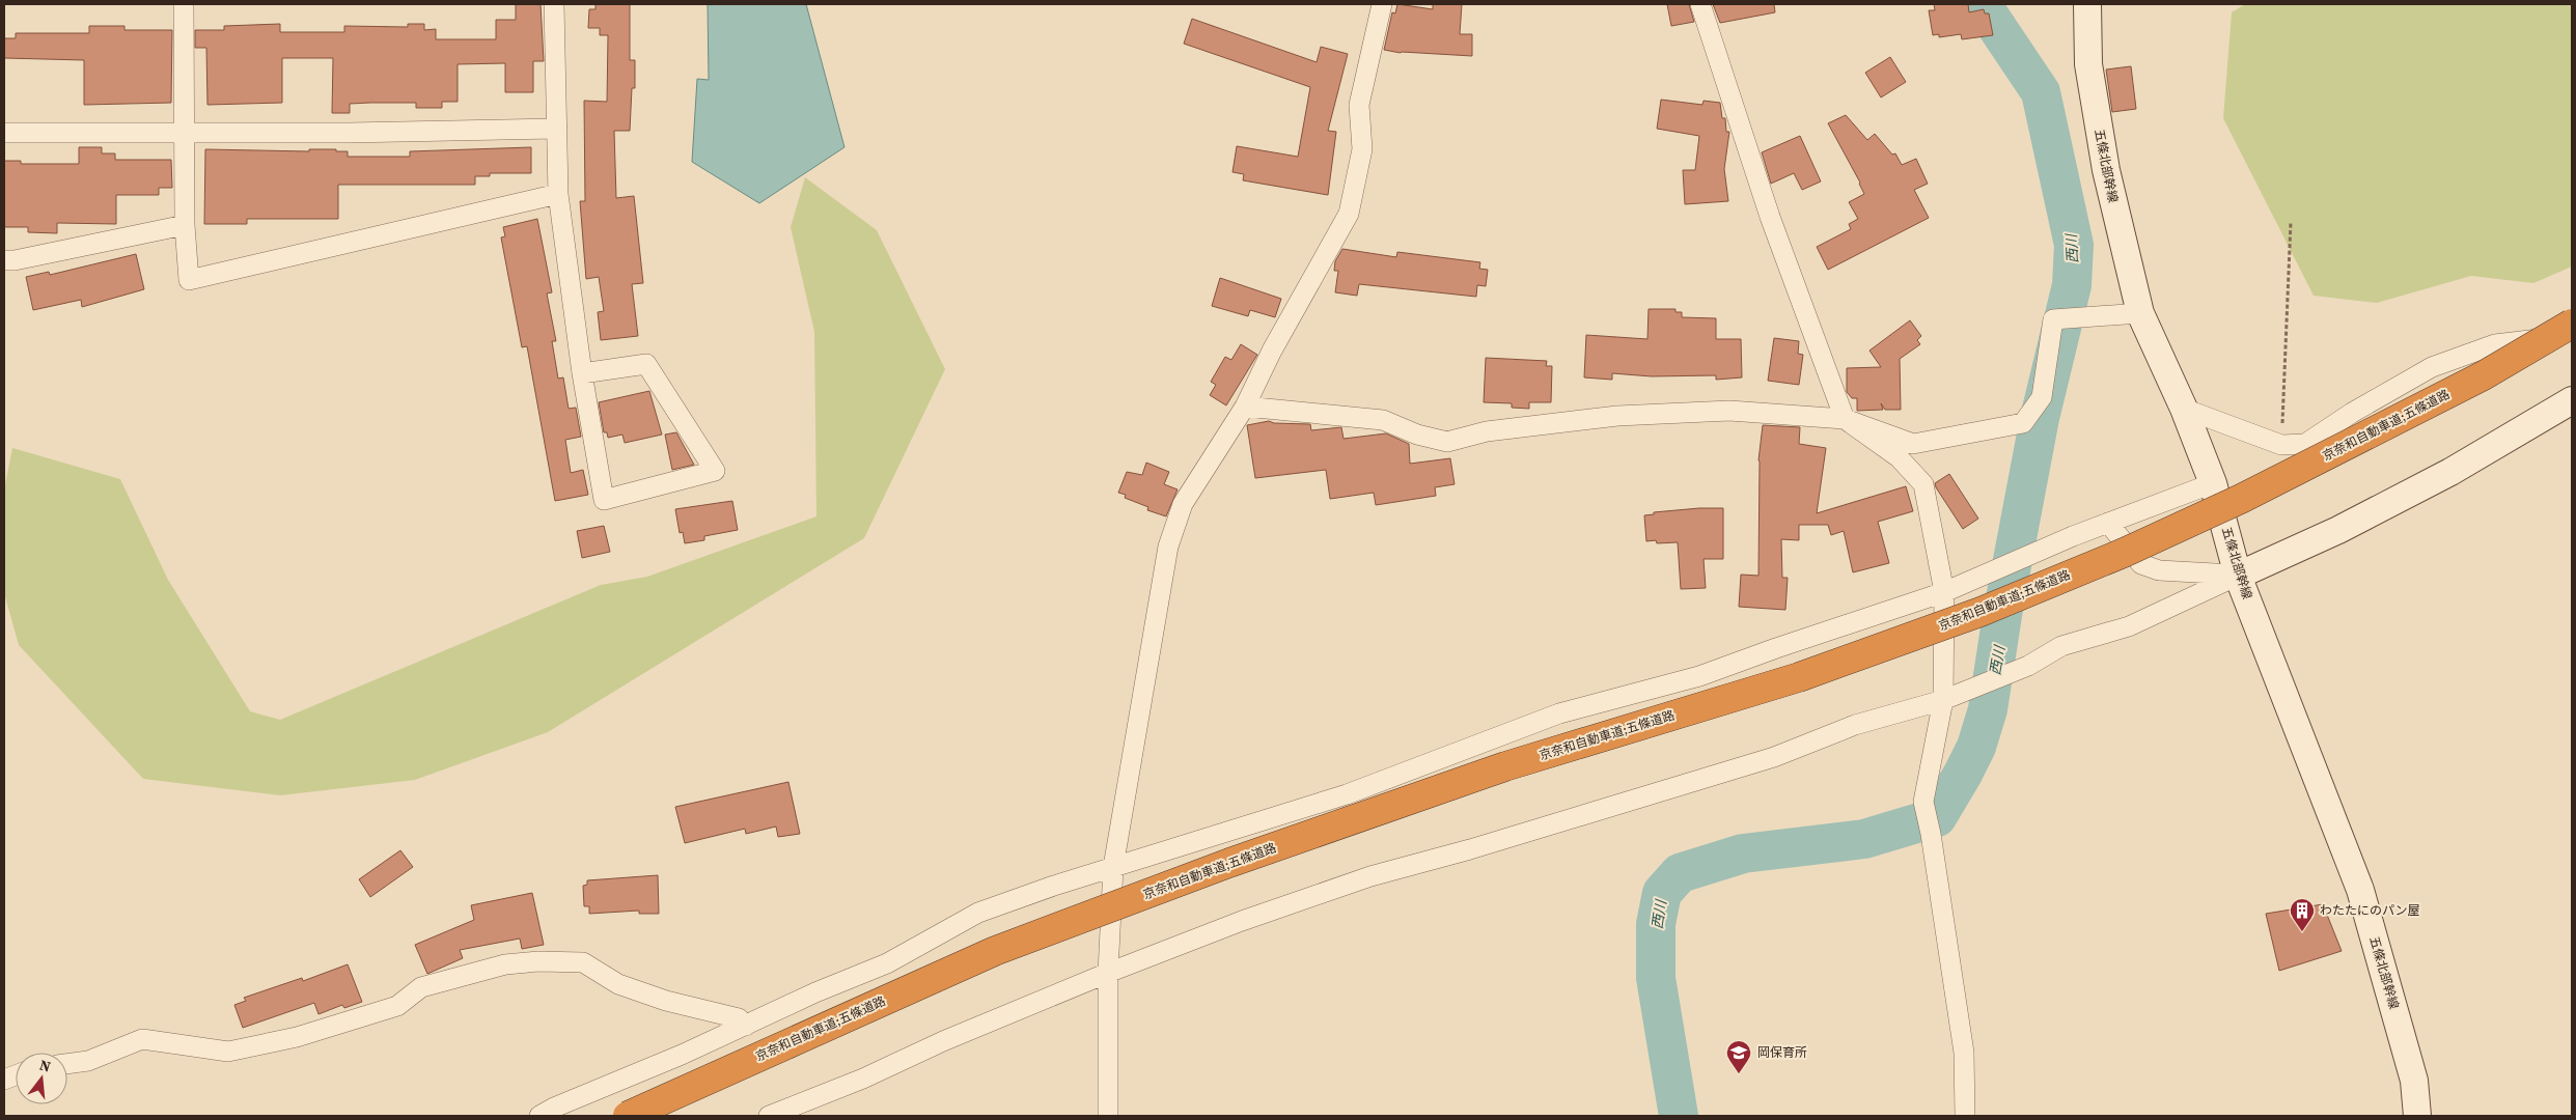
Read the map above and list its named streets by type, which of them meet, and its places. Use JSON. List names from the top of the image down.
{
  "streets": {
    "highway": ["京奈和自動車道;五條道路"],
    "street": ["五條北部幹線"]
  },
  "water": ["西川"],
  "places": {
    "building": ["わたたにのパン屋"],
    "school or university": ["岡保育所"]
  },
  "north": "top"
}
